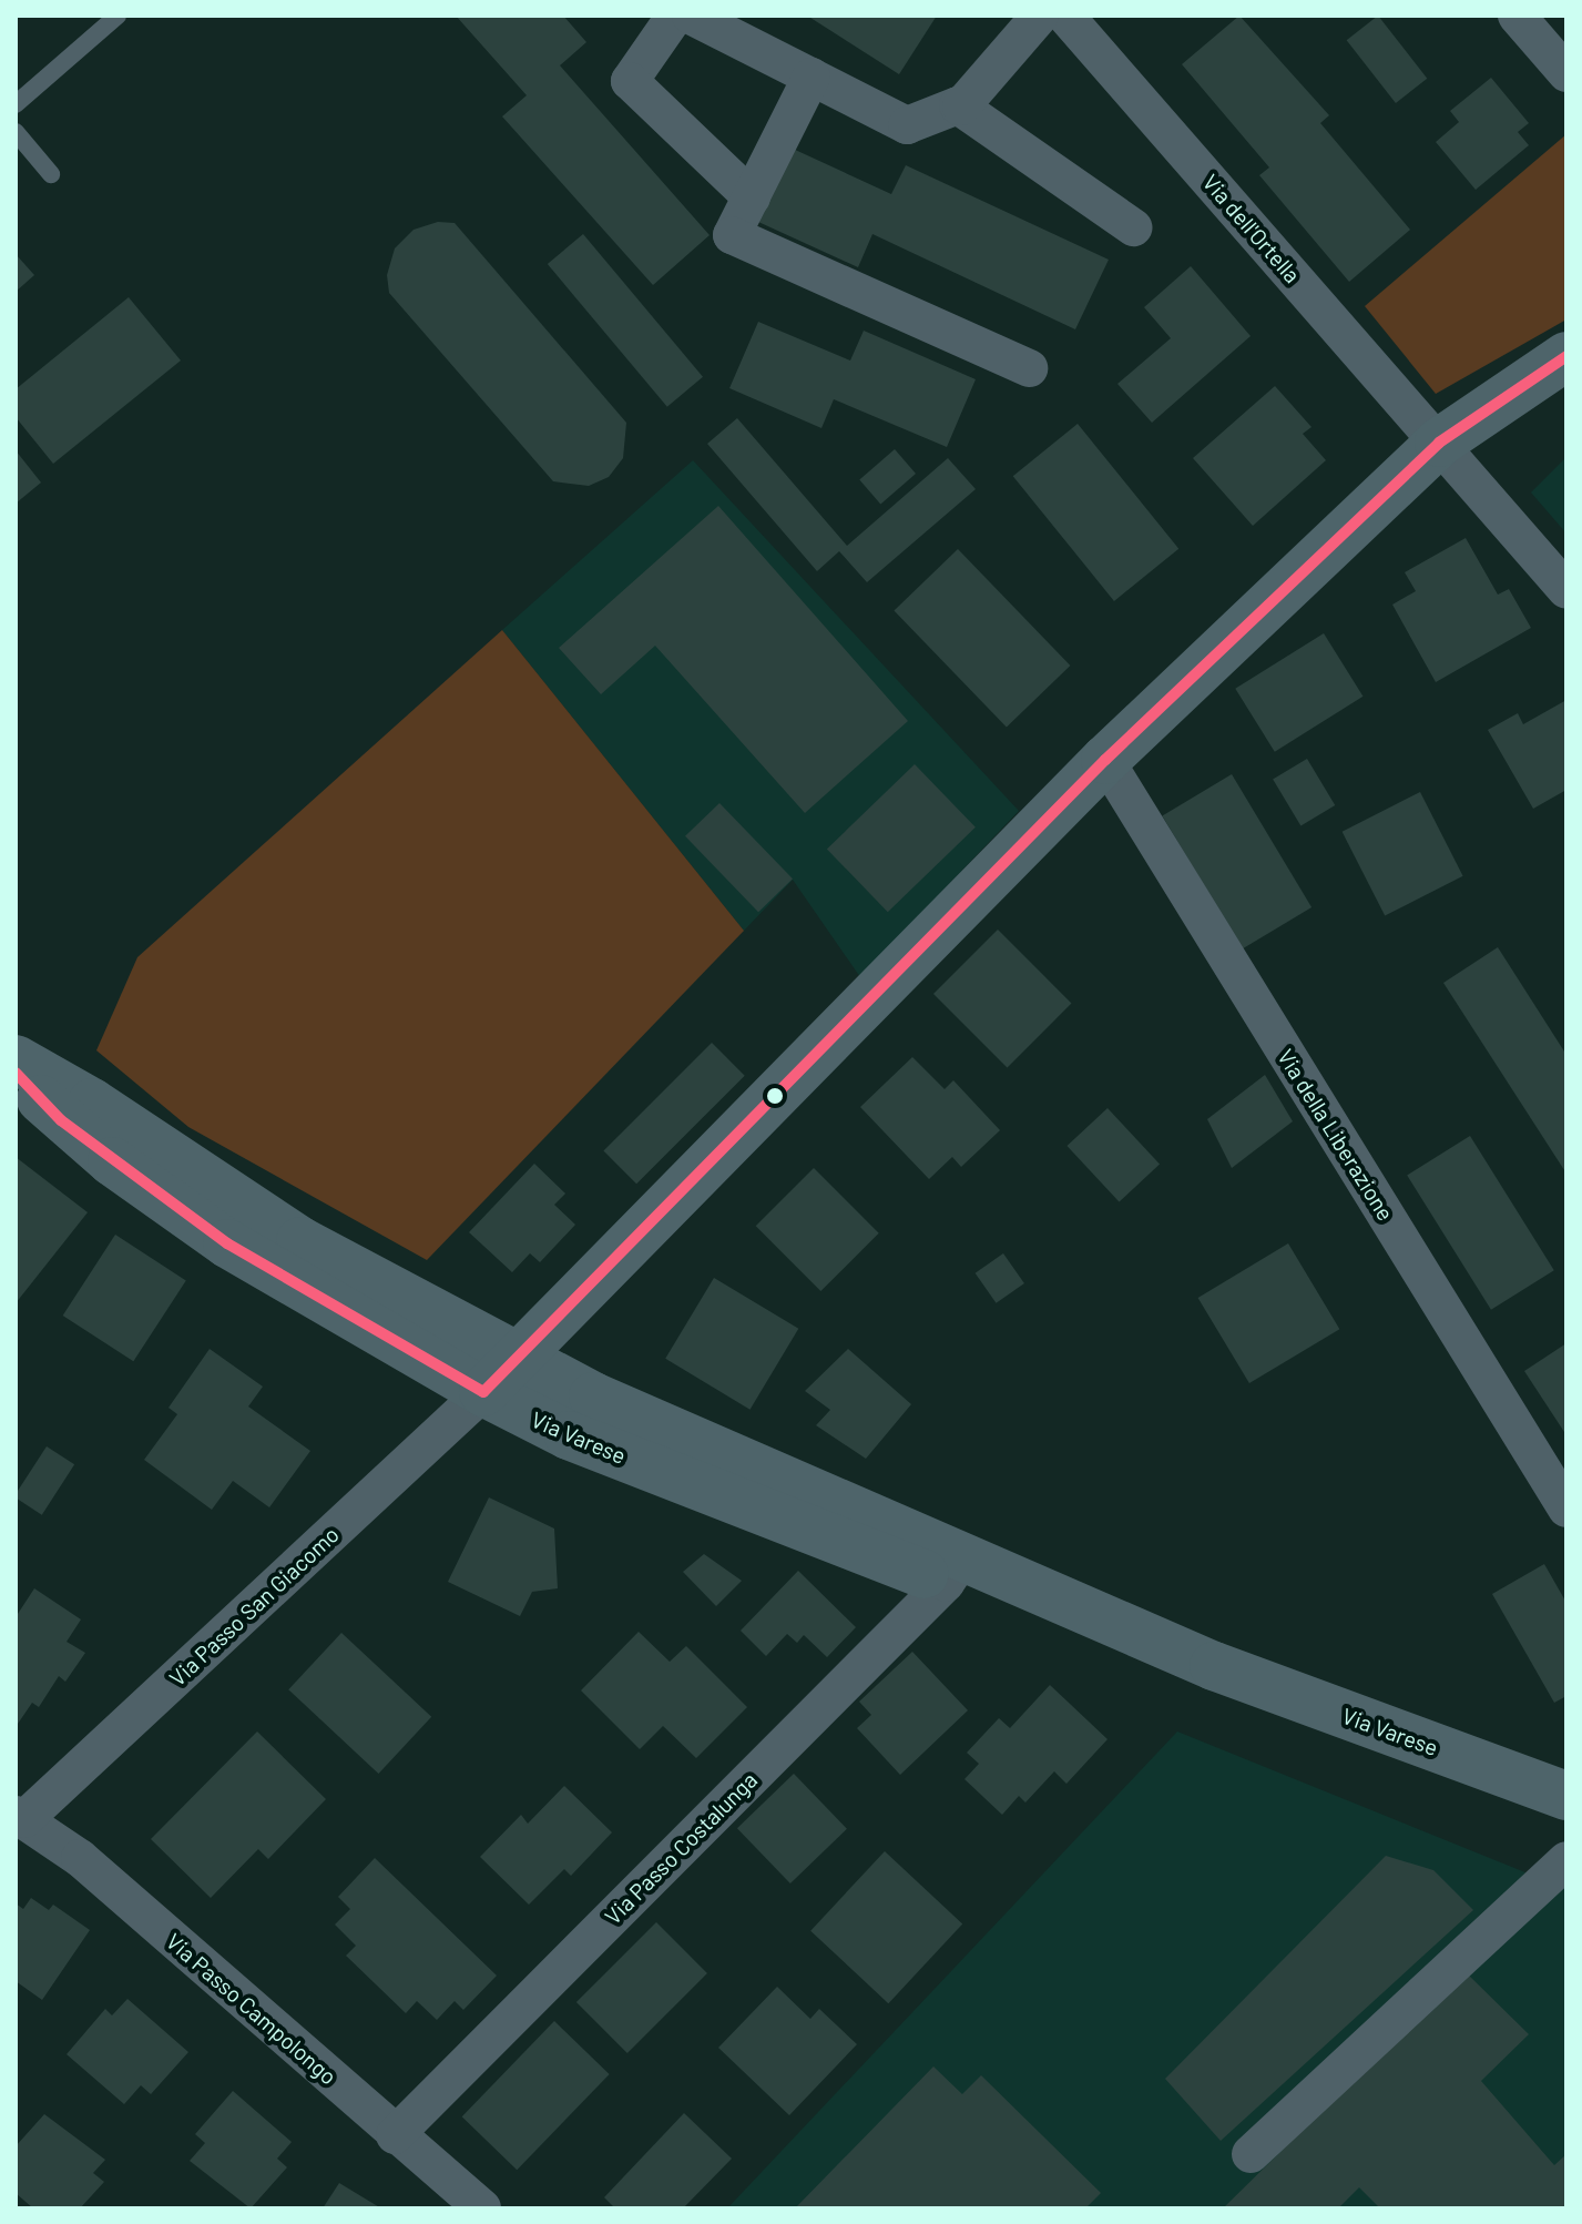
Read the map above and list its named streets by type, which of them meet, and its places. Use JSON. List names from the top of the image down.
{
  "streets": {
    "main road": ["Via Varese"],
    "street": [
      "Via dell'Ortella",
      "Via della Liberazione",
      "Via Passo San Giacomo",
      "Via Passo Costalunga",
      "Via Passo Campolongo"
    ]
  },
  "crossings": [
    ["Via Varese", "Via Passo San Giacomo"],
    ["Via Varese", "Via Passo Costalunga"],
    ["Via Passo San Giacomo", "Via Passo Campolongo"],
    ["Via Passo Costalunga", "Via Passo Campolongo"]
  ]
}
